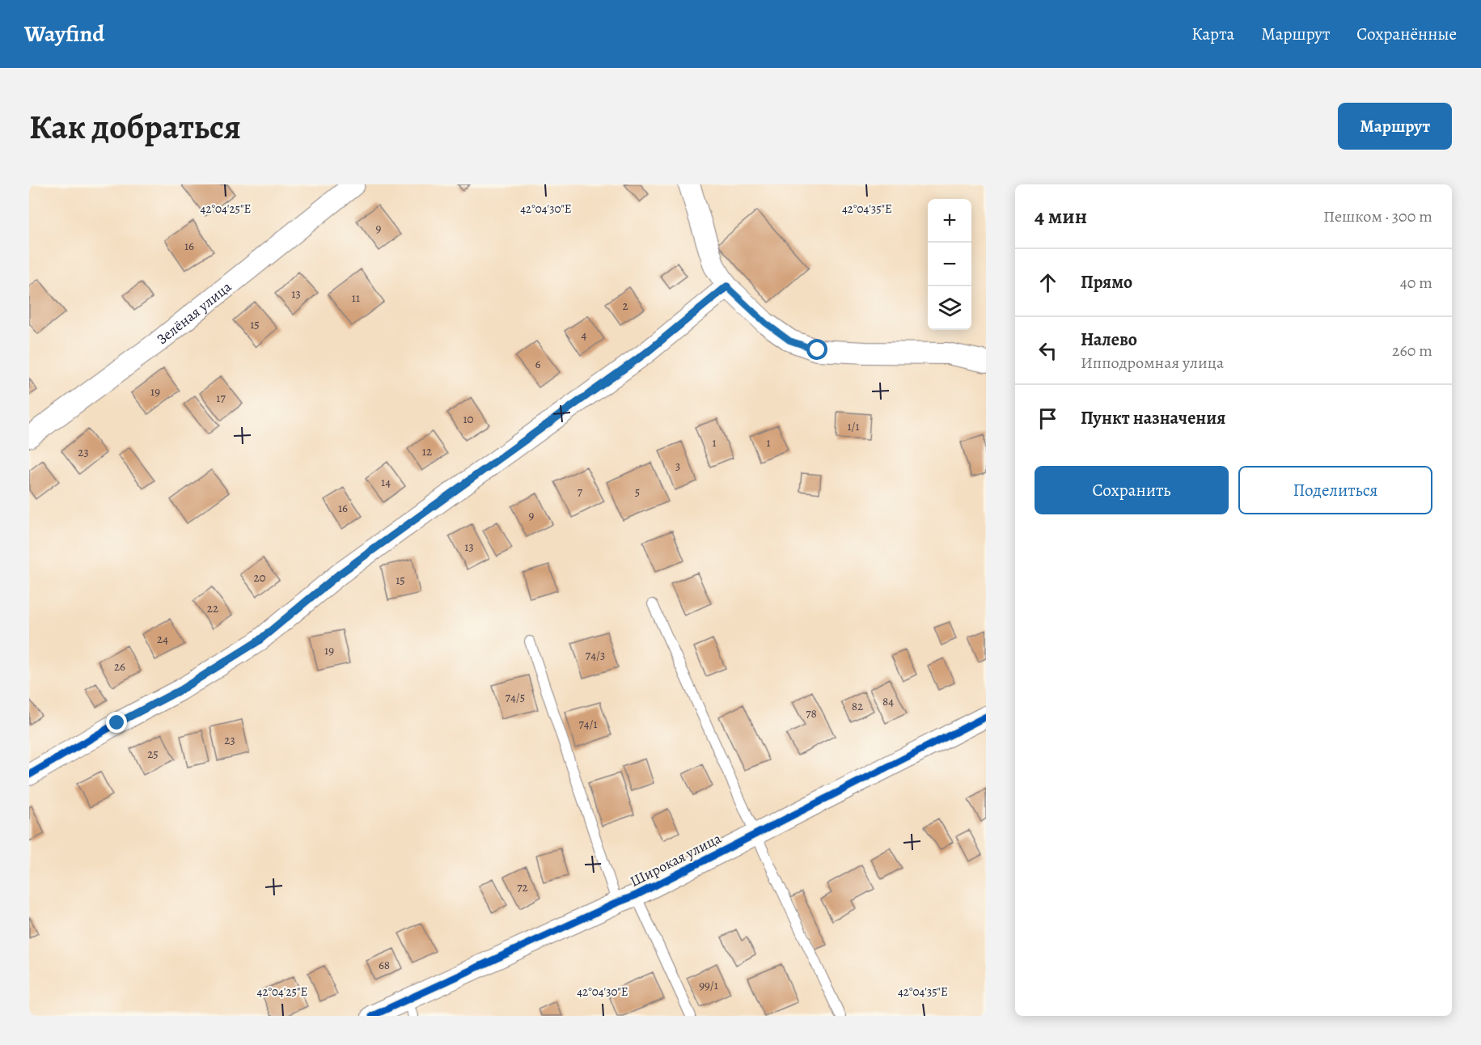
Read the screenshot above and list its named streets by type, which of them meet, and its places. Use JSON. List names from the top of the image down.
{
  "streets": {
    "street": ["Зелёная улица", "Широкая улица"]
  },
  "house_numbers": [
    "9",
    "16",
    "13",
    "11",
    "2",
    "15",
    "4",
    "6",
    "19",
    "17",
    "10",
    "1/1",
    "1",
    "1",
    "12",
    "23",
    "3",
    "14",
    "7",
    "5",
    "16",
    "9",
    "13",
    "20",
    "15",
    "22",
    "24",
    "19",
    "74/3",
    "26",
    "74/5",
    "84",
    "82",
    "78",
    "74/1",
    "23",
    "25",
    "72",
    "68",
    "99/1"
  ],
  "page": {
    "header": "Wayfind",
    "nav": ["Карта", "Маршрут", "Сохранённые"],
    "buttons": [
      "Маршрут",
      ["Сохранить", "Поделиться"]
    ],
    "title": "Как добраться",
    "heading": ["4 мин", "Пешком · 300 m"],
    "map_buttons": ["+", "−"],
    "list": [
      ["Прямо", "40 m"],
      ["Налево", "Ипподромная улица", "260 m"],
      "Пункт назначения"
    ]
  },
  "coordinates": ["42°04'25\"E", "42°04'30\"E", "42°04'35\"E"]
}
